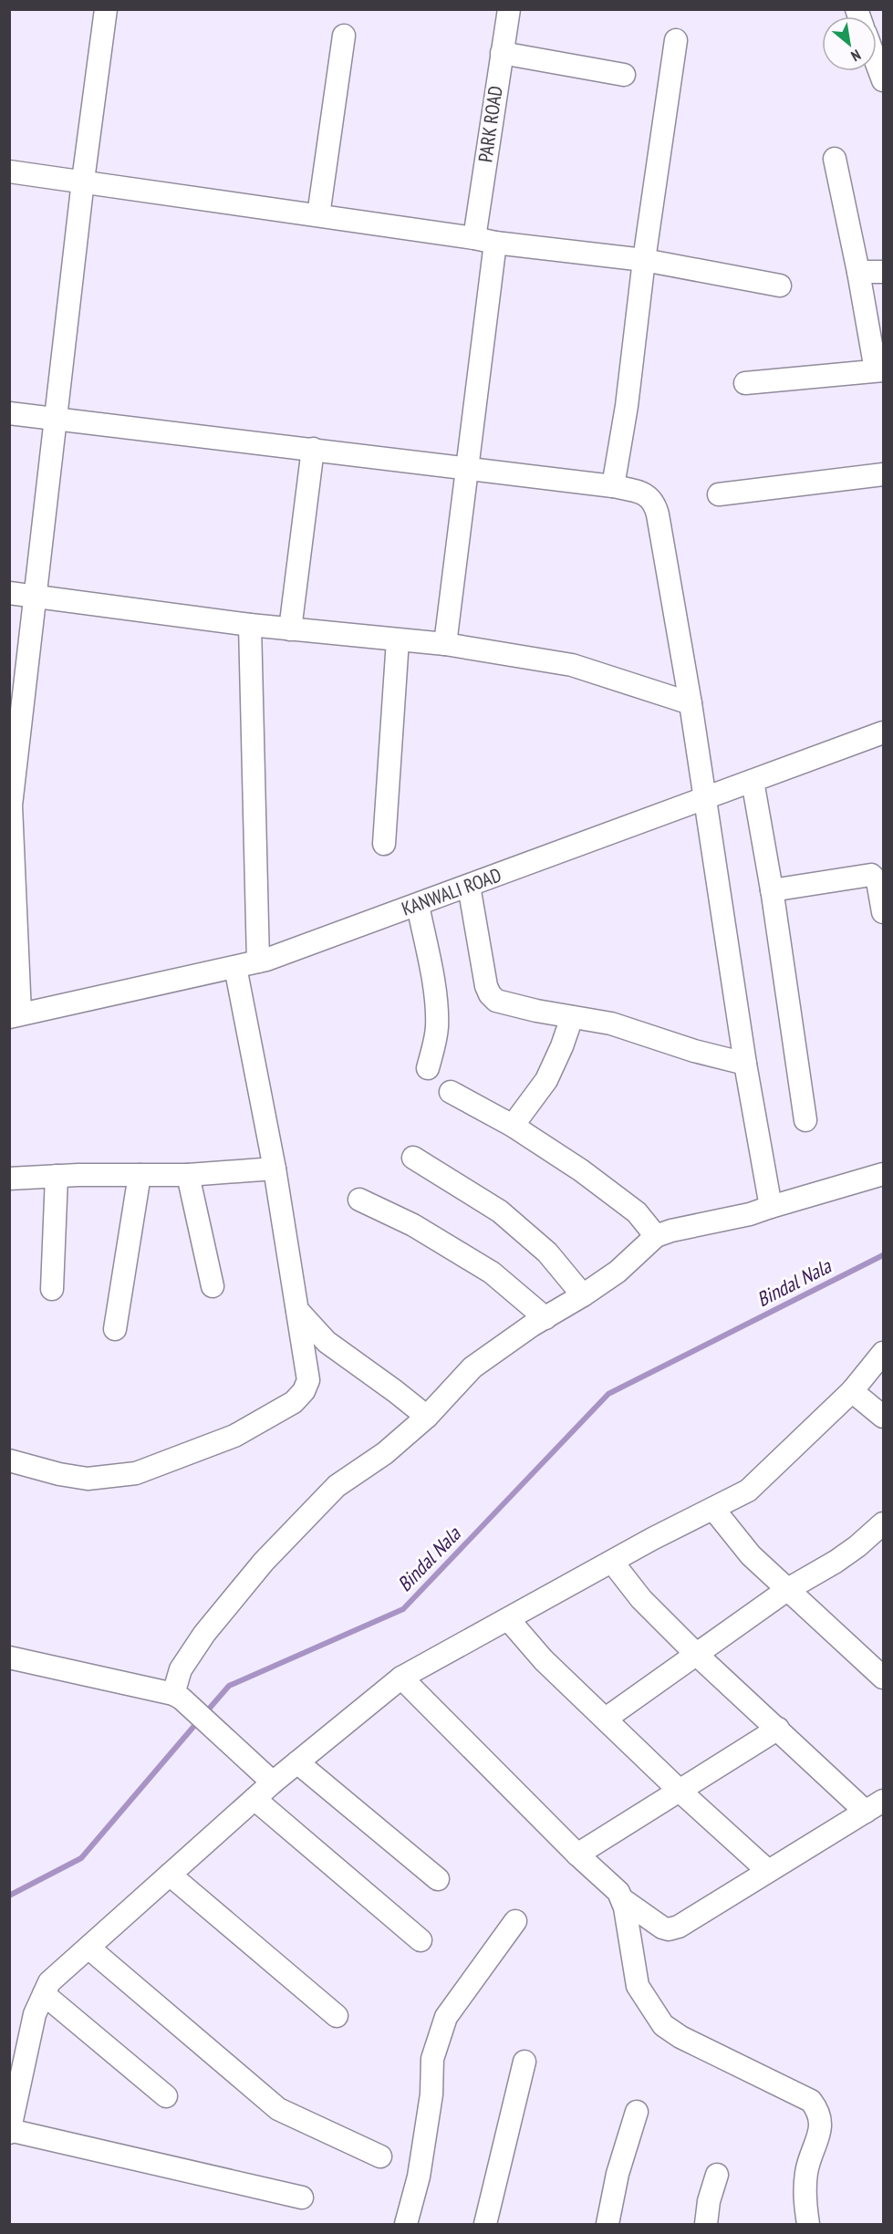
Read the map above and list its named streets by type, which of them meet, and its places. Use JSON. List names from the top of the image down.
{
  "streets": {
    "street": ["PARK ROAD", "KANWALI ROAD"]
  },
  "water": ["Bindal Nala"],
  "north": "bottom right"
}
